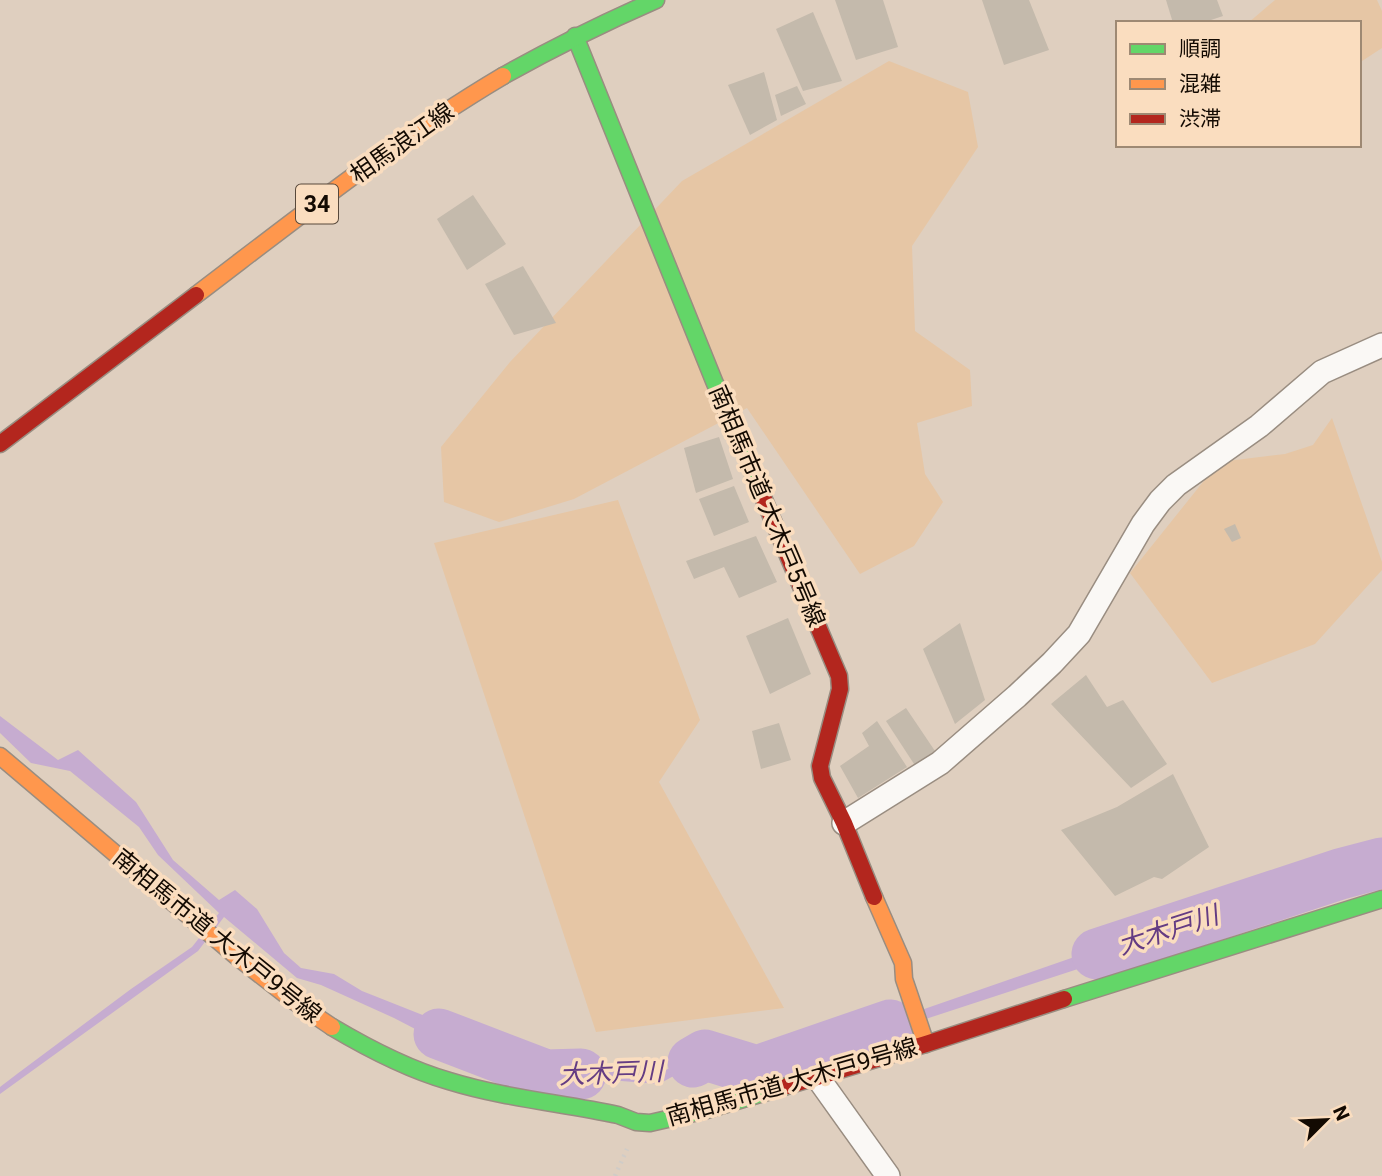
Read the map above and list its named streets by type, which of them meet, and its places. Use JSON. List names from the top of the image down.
{
  "streets": {
    "street": [
      "相馬浪江線",
      "34",
      "南相馬市道 大木戸5号線",
      "南相馬市道 大木戸9号線"
    ]
  },
  "crossings": [
    ["相馬浪江線", "南相馬市道 大木戸5号線"],
    ["南相馬市道 大木戸5号線", "南相馬市道 大木戸9号線"]
  ],
  "water": ["大木戸川"],
  "legend": ["順調", "混雑", "渋滞"],
  "north": "top right"
}
